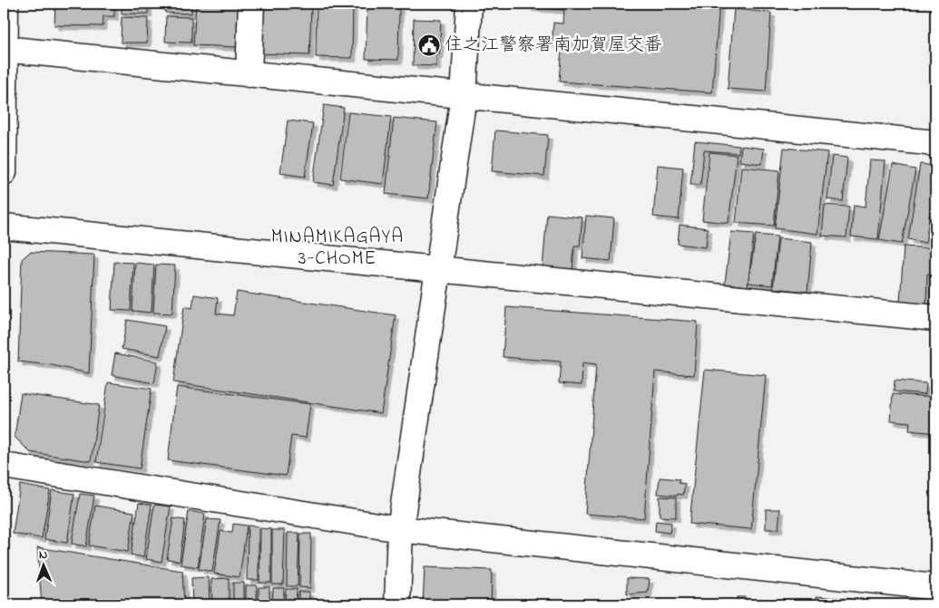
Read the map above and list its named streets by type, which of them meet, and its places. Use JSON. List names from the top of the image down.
{
  "districts": ["MINAMIKAGAYA 3-CHOME"],
  "places": {
    "public building": ["住之江警察署南加賀屋交番"]
  },
  "north": "top"
}
